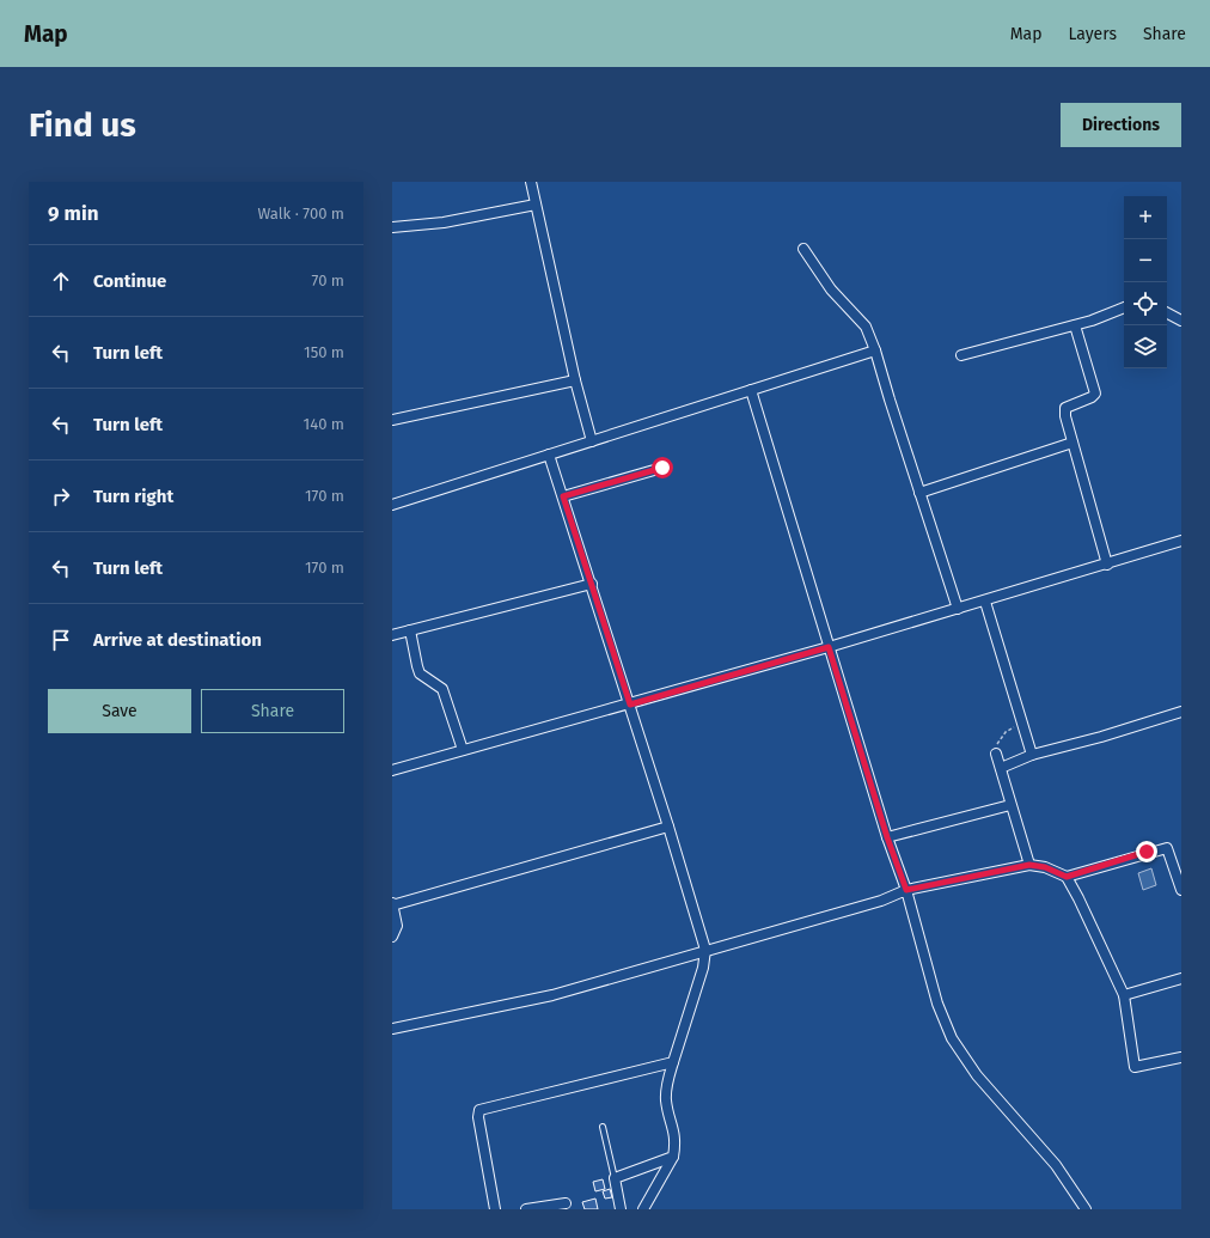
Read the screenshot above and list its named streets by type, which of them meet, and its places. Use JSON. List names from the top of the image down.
{
  "page": {
    "header": "Map",
    "nav": ["Map", "Layers", "Share"],
    "buttons": [
      "Directions",
      ["Save", "Share"]
    ],
    "title": "Find us",
    "heading": ["9 min", "Walk · 700 m"],
    "map_buttons": ["+", "−"],
    "list": [
      ["Continue", "70 m"],
      ["Turn left", "150 m"],
      ["Turn left", "140 m"],
      ["Turn right", "170 m"],
      ["Turn left", "170 m"],
      "Arrive at destination"
    ]
  }
}
